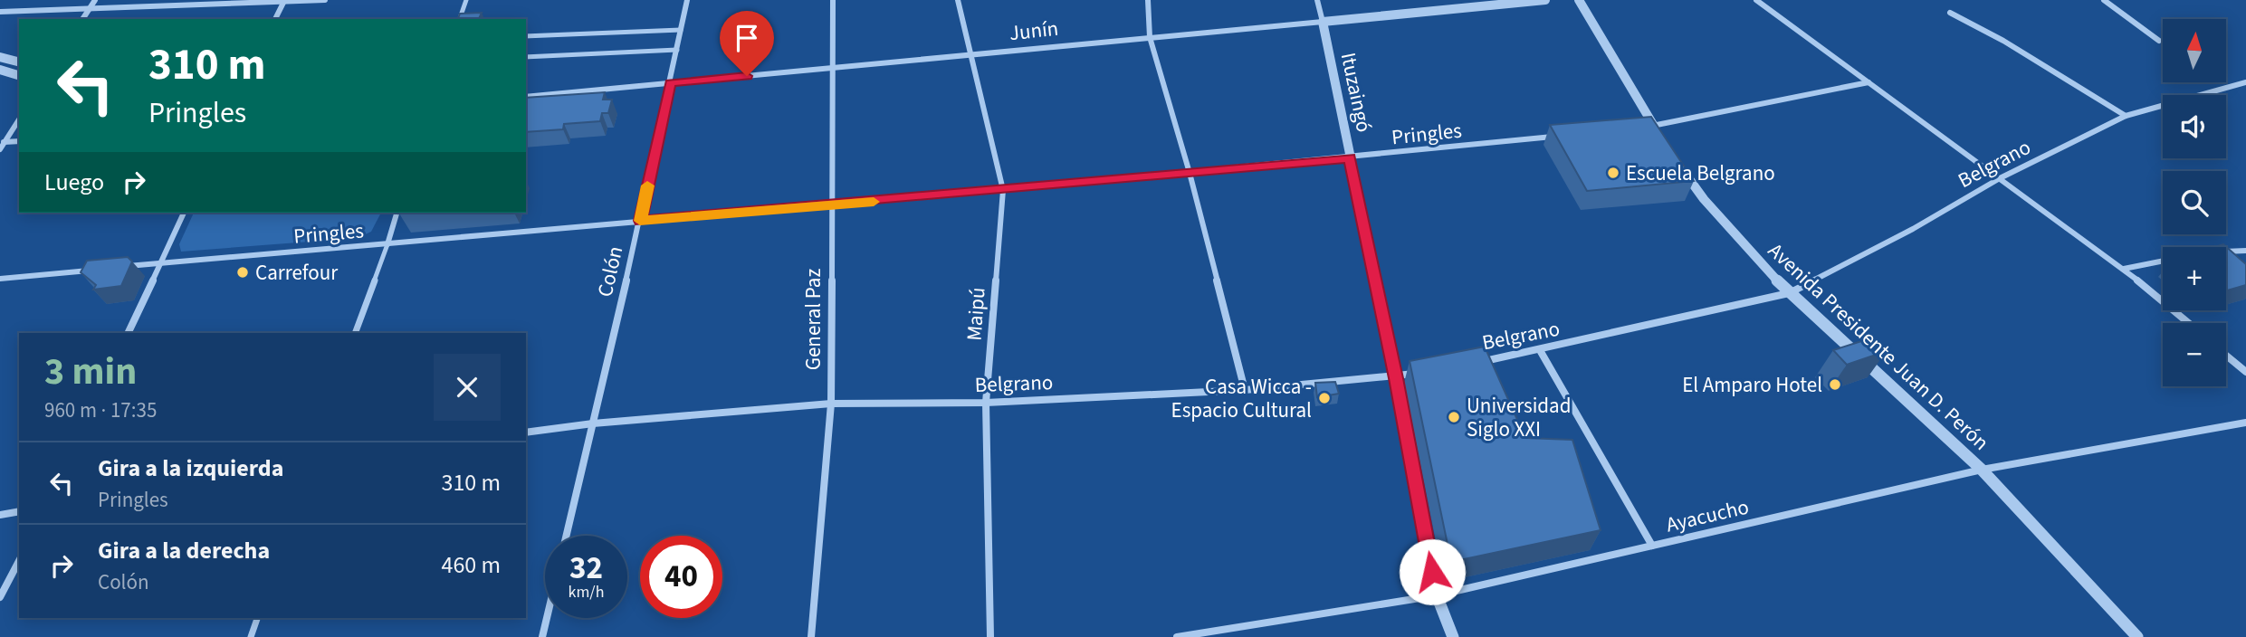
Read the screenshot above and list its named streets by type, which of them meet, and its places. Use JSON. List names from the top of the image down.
{
  "streets": {
    "street": [
      "Junín",
      "Ituzaingó",
      "Pringles",
      "Belgrano",
      "Colón",
      "Maipú",
      "General Paz",
      "Avenida Presidente Juan D. Perón",
      "Ayacucho"
    ]
  },
  "crossings": [
    ["Junín", "Ituzaingó"],
    ["Junín", "Colón"],
    ["Junín", "Maipú"],
    ["Junín", "General Paz"],
    ["Ituzaingó", "Pringles"],
    ["Ituzaingó", "Belgrano"],
    ["Ituzaingó", "Ayacucho"],
    ["Pringles", "Colón"],
    ["Pringles", "Maipú"],
    ["Pringles", "General Paz"],
    ["Belgrano", "Colón"],
    ["Belgrano", "Maipú"],
    ["Belgrano", "General Paz"],
    ["Belgrano", "Avenida Presidente Juan D. Perón"],
    ["Avenida Presidente Juan D. Perón", "Ayacucho"]
  ],
  "places": [
    "Escuela Belgrano",
    "Carrefour",
    "El Amparo Hotel",
    "Casa Wicca - Espacio Cultural",
    "Universidad Siglo XXI"
  ],
  "north": "top",
  "page": {
    "map_buttons": ["+", "−"],
    "turn": ["310 m", "Pringles"],
    "then": "Luego",
    "heading": ["3 min", "960 m · 17:35"],
    "list": [
      {
        "name": "Gira a la izquierda",
        "note": "Pringles",
        "value": "310 m"
      },
      {
        "name": "Gira a la derecha",
        "note": "Colón",
        "value": "460 m"
      }
    ],
    "speed": "32 km/h",
    "limit": "40"
  }
}
